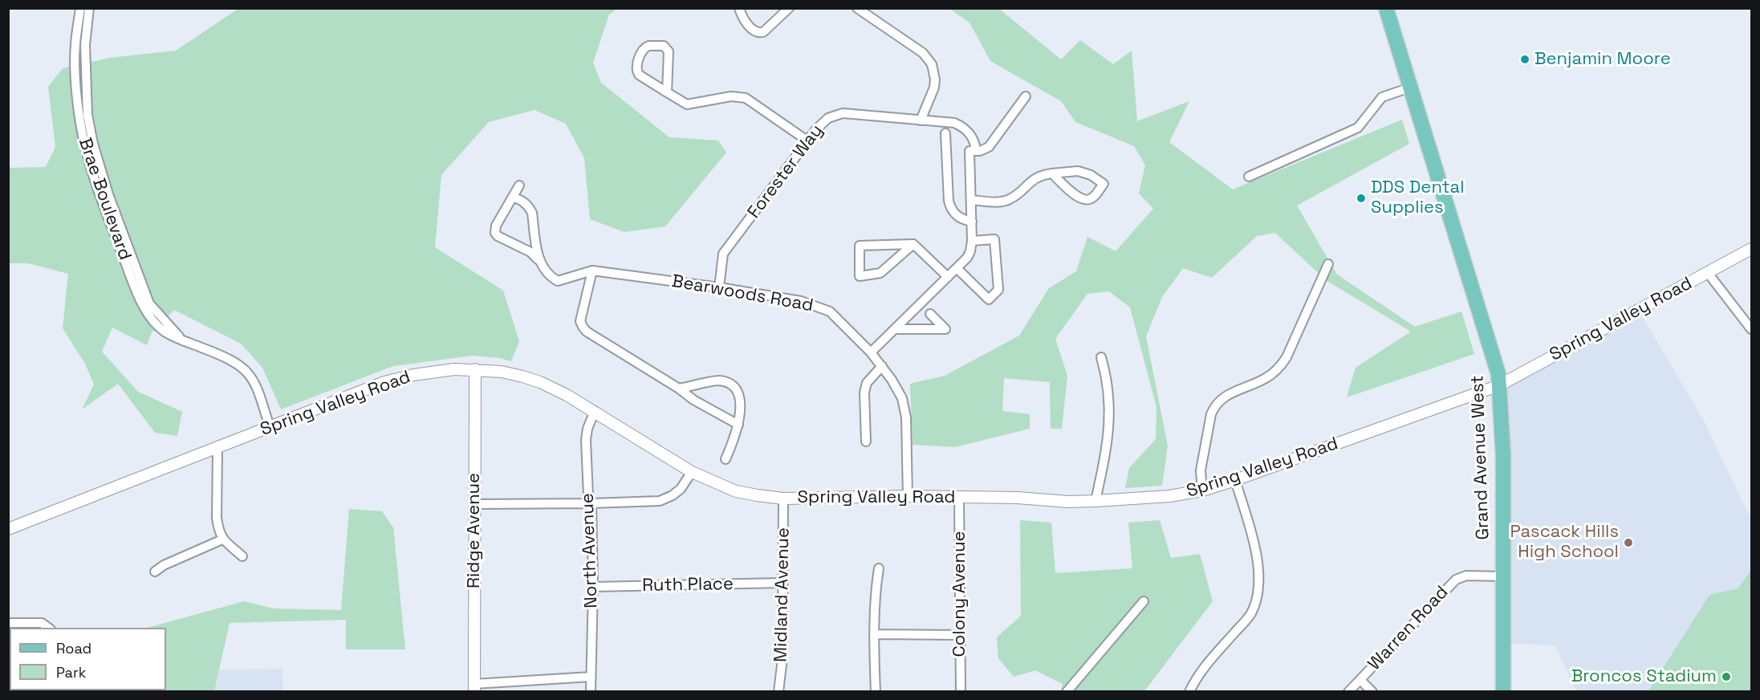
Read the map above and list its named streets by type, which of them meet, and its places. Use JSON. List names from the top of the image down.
{
  "streets": {
    "main road": ["Grand Avenue West"],
    "street": [
      "Forester Way",
      "Brae Boulevard",
      "Bearwoods Road",
      "Spring Valley Road",
      "Ridge Avenue",
      "North Avenue",
      "Ruth Place",
      "Colony Avenue",
      "Midland Avenue",
      "Warren Road"
    ]
  },
  "crossings": [
    ["Forester Way", "Bearwoods Road"],
    ["Brae Boulevard", "Spring Valley Road"],
    ["Bearwoods Road", "Spring Valley Road"],
    ["Spring Valley Road", "Grand Avenue West"],
    ["Spring Valley Road", "Ridge Avenue"],
    ["Spring Valley Road", "North Avenue"],
    ["Spring Valley Road", "Colony Avenue"],
    ["Spring Valley Road", "Midland Avenue"],
    ["Grand Avenue West", "Warren Road"],
    ["North Avenue", "Ruth Place"],
    ["Ruth Place", "Midland Avenue"]
  ],
  "places": [
    "Benjamin Moore",
    "DDS Dental Supplies",
    "Pascack Hills High School",
    "Broncos Stadium"
  ],
  "legend": ["Road", "Park"]
}
